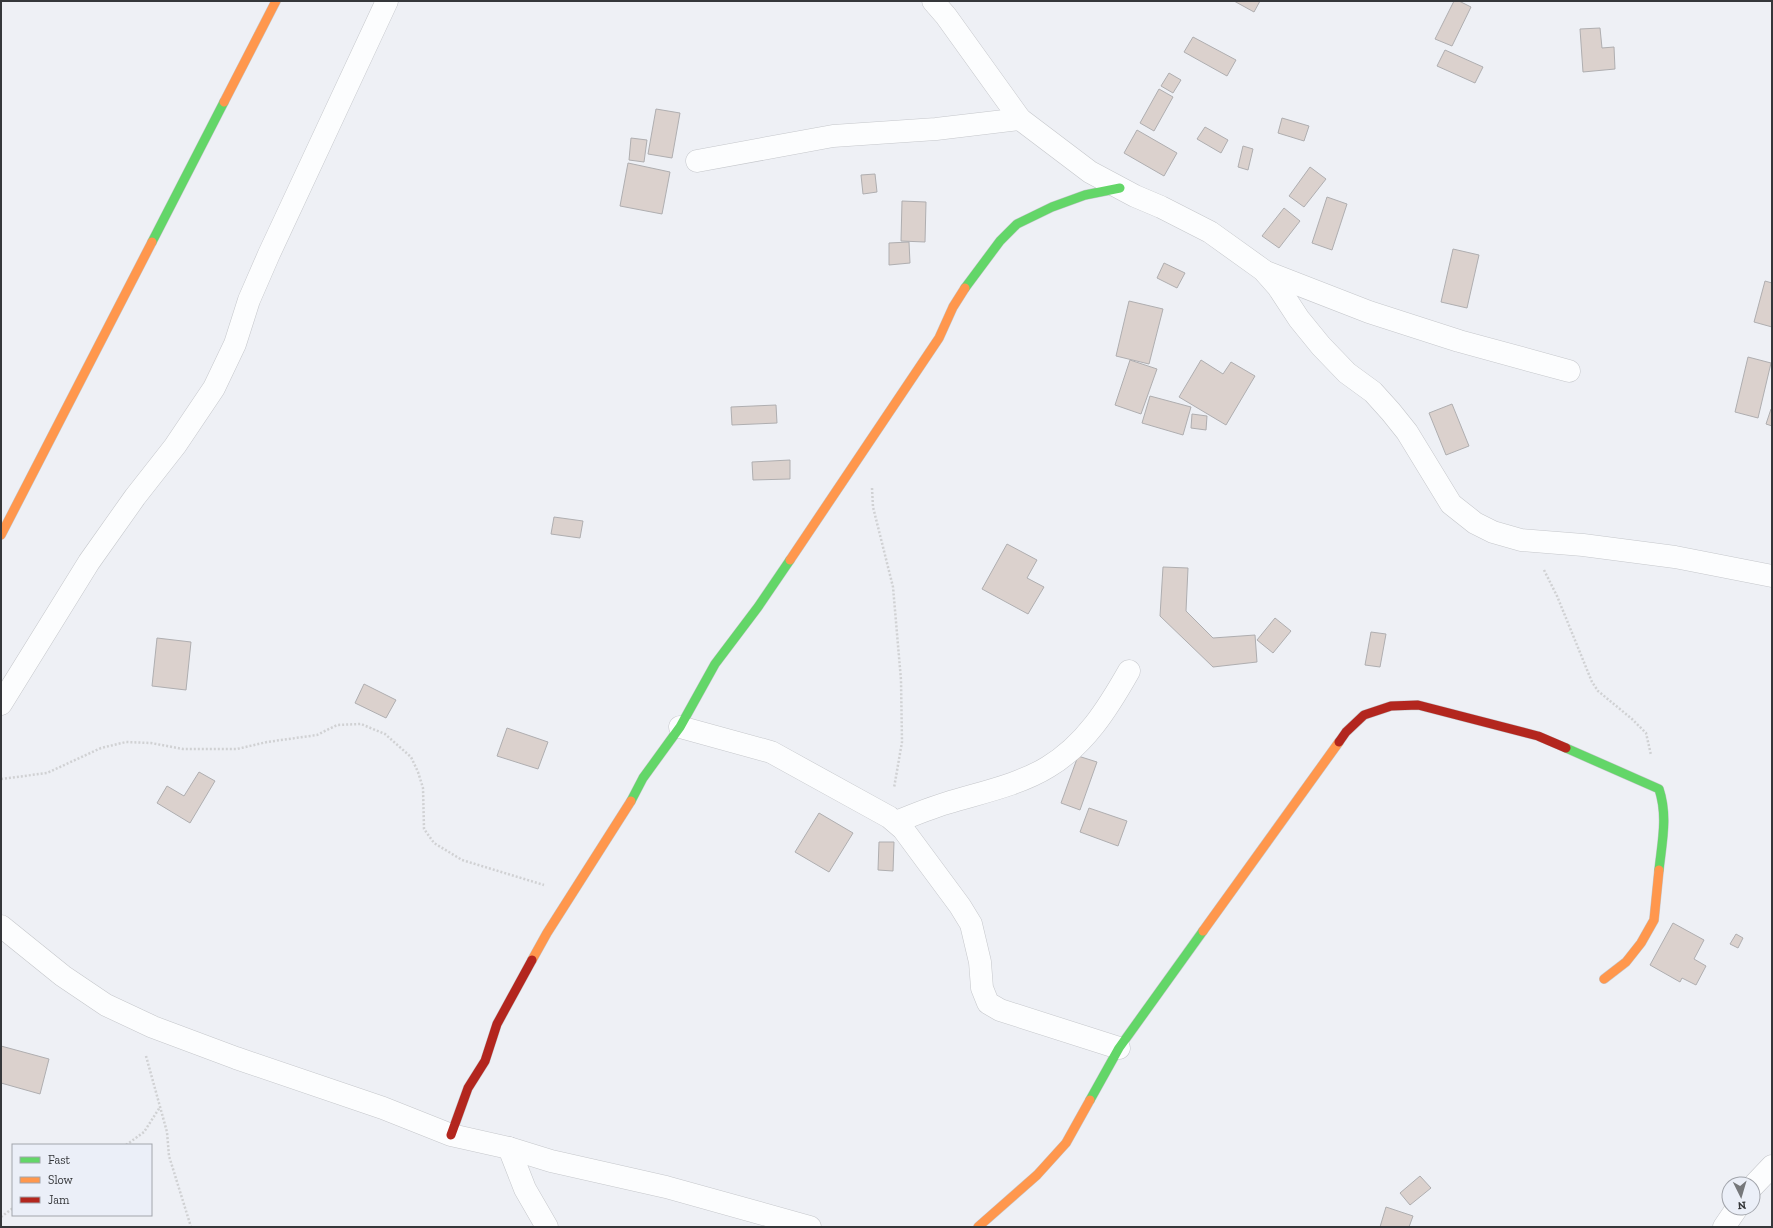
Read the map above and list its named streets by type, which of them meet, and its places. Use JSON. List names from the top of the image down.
{
  "legend": ["Fast", "Slow", "Jam"],
  "north": "bottom"
}
